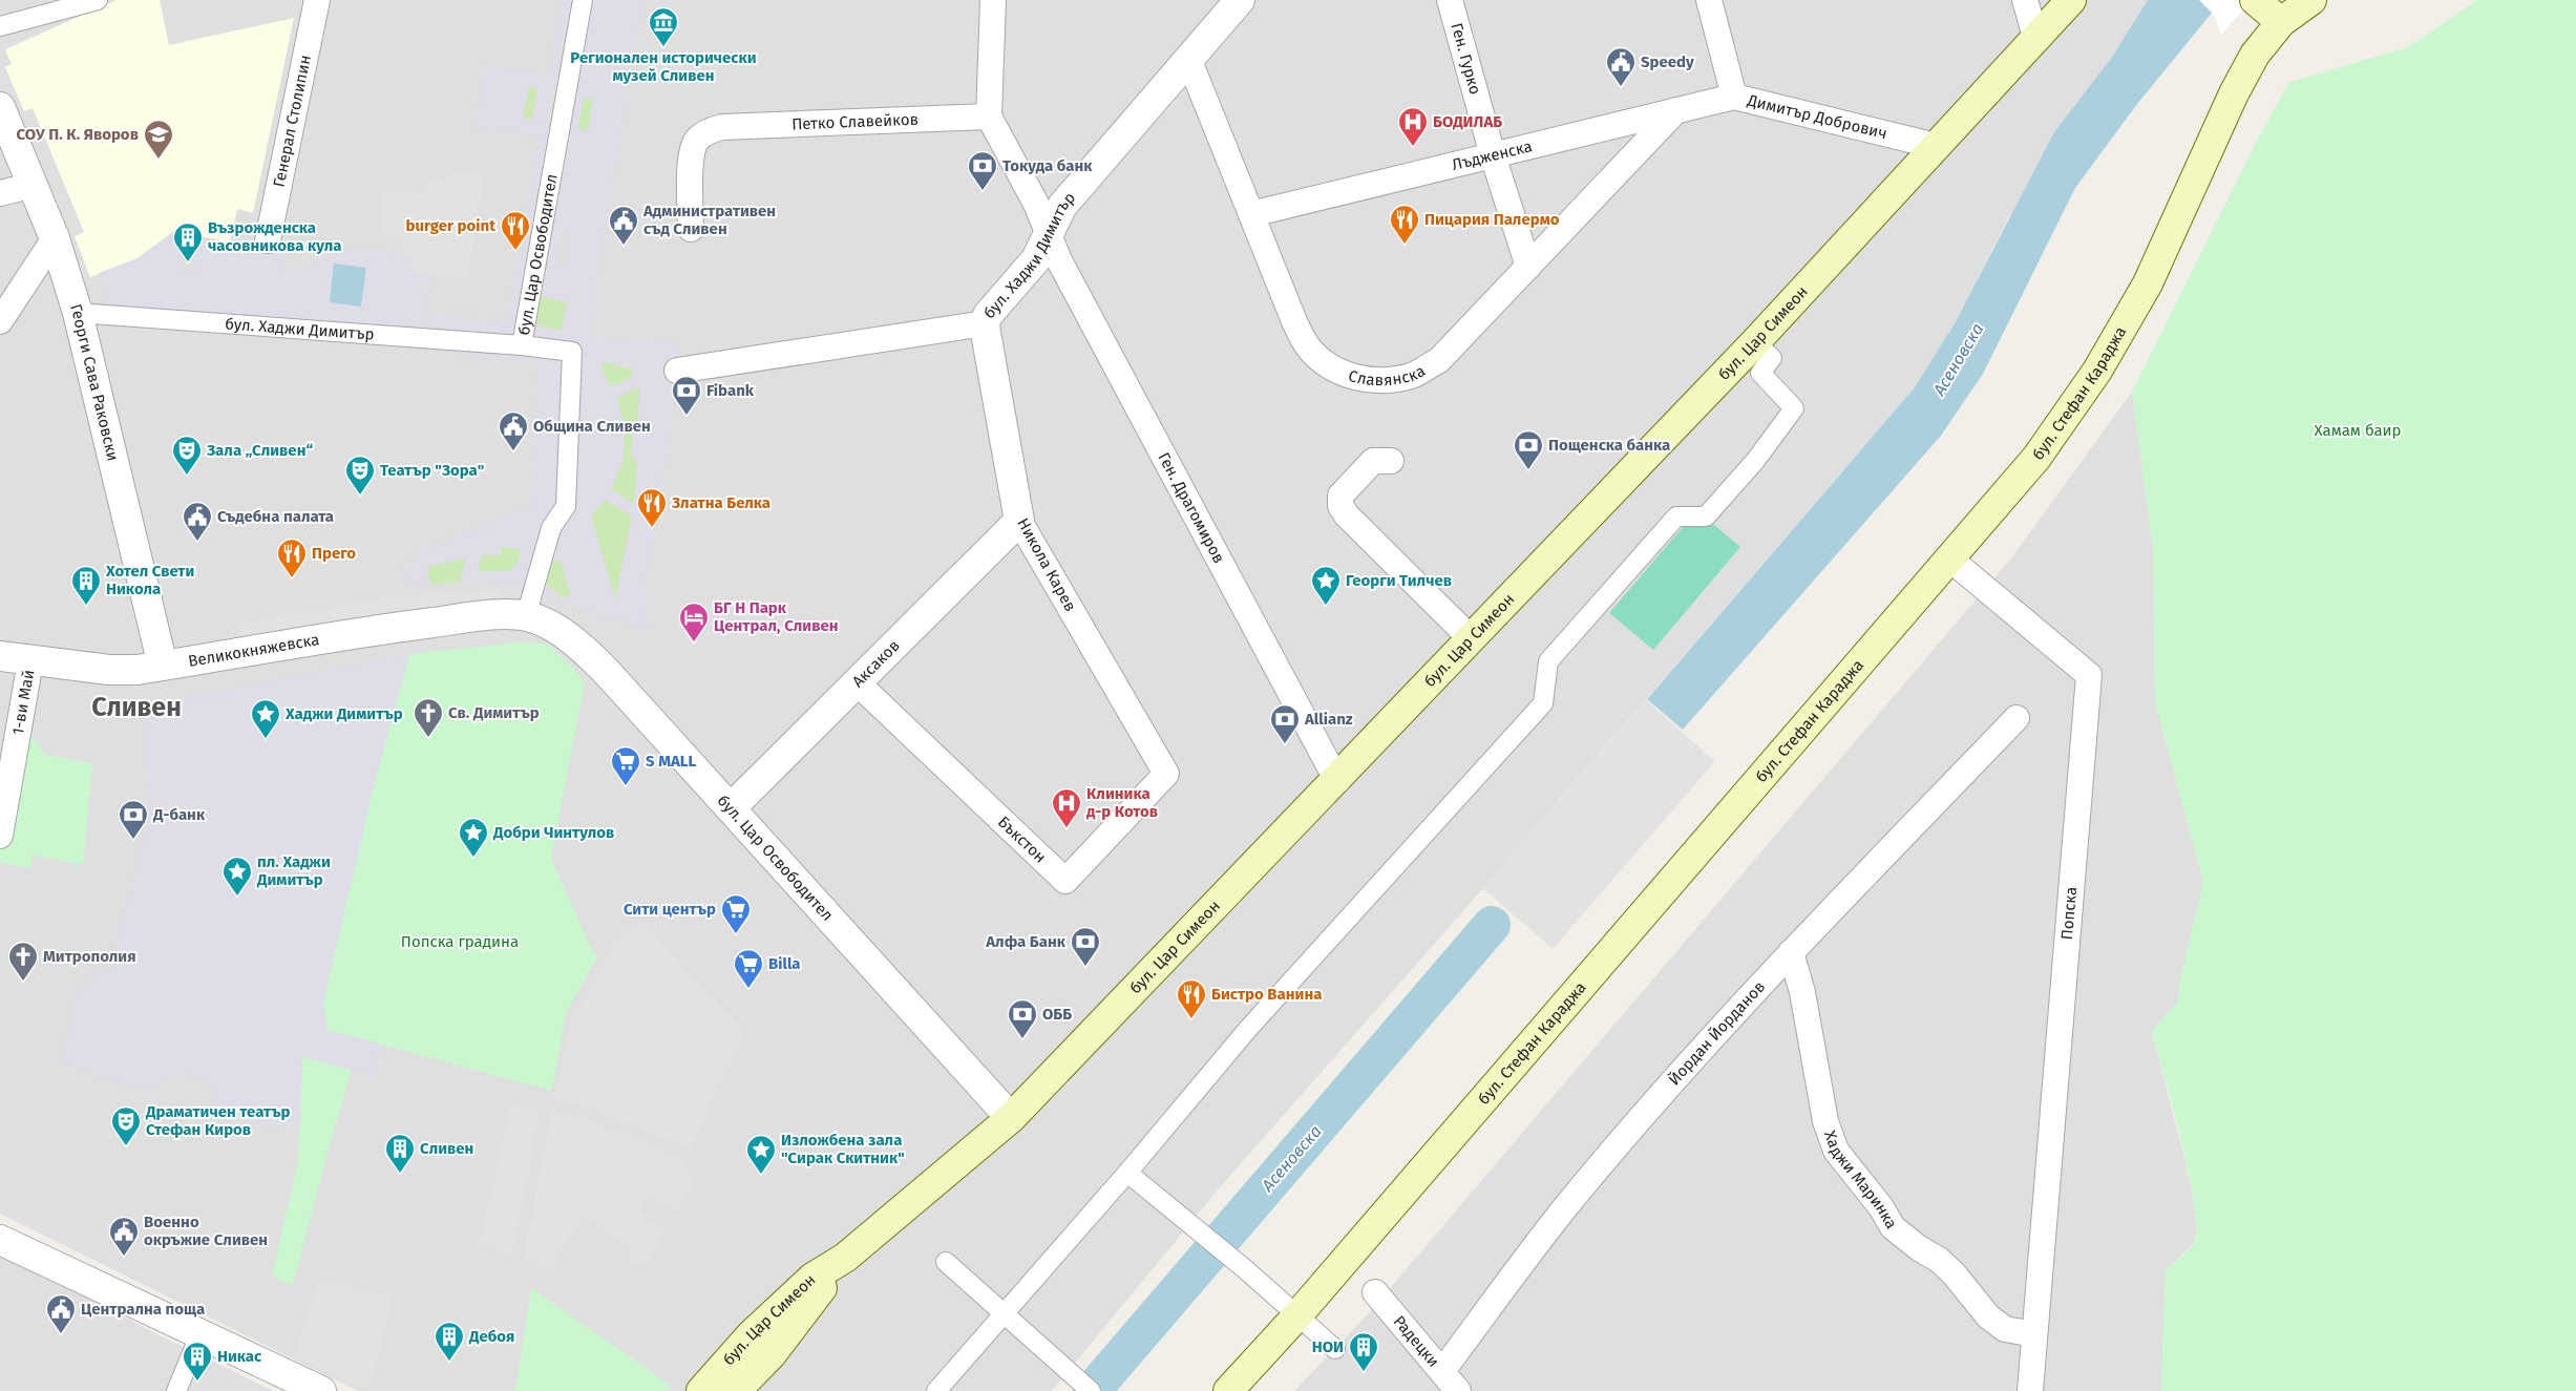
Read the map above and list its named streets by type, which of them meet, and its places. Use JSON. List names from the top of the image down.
{
  "streets": {
    "main road": ["бул. Цар Симеон", "бул. Стефан Караджа"],
    "street": [
      "Ген. Гурко",
      "Димитър Добрович",
      "Генерал Столипин",
      "Петко Славейков",
      "Лъдженска",
      "бул. Цар Освободител",
      "бул. Хаджи Димитър",
      "Славянска",
      "Георги Сава Раковски",
      "Ген. Драгомиров",
      "Никола Карев",
      "Великокняжевска",
      "Аксаков",
      "1-ви Май",
      "Бъкстон",
      "Попска",
      "Йордан Йорданов",
      "Хаджи Маринка",
      "Радецки"
    ]
  },
  "crossings": [
    ["Ген. Гурко", "Лъдженска"],
    ["Ген. Гурко", "Славянска"],
    ["Димитър Добрович", "Лъдженска"],
    ["Димитър Добрович", "бул. Цар Симеон"],
    ["Петко Славейков", "Ген. Драгомиров"],
    ["Лъдженска", "Славянска"],
    ["бул. Цар Освободител", "бул. Хаджи Димитър"],
    ["бул. Цар Освободител", "бул. Цар Симеон"],
    ["бул. Цар Освободител", "Великокняжевска"],
    ["бул. Цар Освободител", "Аксаков"],
    ["бул. Хаджи Димитър", "Славянска"],
    ["бул. Хаджи Димитър", "Георги Сава Раковски"],
    ["бул. Хаджи Димитър", "Ген. Драгомиров"],
    ["бул. Хаджи Димитър", "Никола Карев"],
    ["бул. Цар Симеон", "Ген. Драгомиров"],
    ["Георги Сава Раковски", "Великокняжевска"],
    ["бул. Стефан Караджа", "Попска"],
    ["Никола Карев", "Аксаков"],
    ["Никола Карев", "Бъкстон"],
    ["Великокняжевска", "1-ви Май"],
    ["Аксаков", "Бъкстон"],
    ["Попска", "Хаджи Маринка"],
    ["Йордан Йорданов", "Хаджи Маринка"],
    ["Йордан Йорданов", "Радецки"]
  ],
  "districts": ["Сливен"],
  "water": ["Асеновска"],
  "parks": ["Хамам баир", "Попска градина"],
  "places": {
    "museum": ["Регионален исторически музей Сливен"],
    "public building": [
      "Speedy",
      "Административен съд Сливен",
      "Община Сливен",
      "Съдебна палата",
      "Военно окръжие Сливен",
      "Централна поща"
    ],
    "hospital": ["БОДИЛАБ", "Клиника д-р Котов"],
    "school or university": ["СОУ П. К. Яворов"],
    "bank": [
      "Токуда банк",
      "Fibank",
      "Пощенска банка",
      "Allianz",
      "Д-банк",
      "Алфа Банк",
      "ОББ"
    ],
    "restaurant": [
      "Пицария Палермо",
      "burger point",
      "Златна Белка",
      "Прего",
      "Бистро Ванина"
    ],
    "building": [
      "Възрожденска часовникова кула",
      "Хотел Свети Никола",
      "Сливен",
      "Дебоя",
      "НОИ",
      "Никас"
    ],
    "theatre": ["Зала „Сливен“", "Театър \"Зора\"", "Драматичен театър Стефан Киров"],
    "place": [
      "Георги Тилчев",
      "Хаджи Димитър",
      "Добри Чинтулов",
      "пл. Хаджи Димитър",
      "Изложбена зала \"Сирак Скитник\""
    ],
    "hotel": ["БГ H Парк Централ, Сливен"],
    "church": ["Св. Димитър", "Митрополия"],
    "supermarket": ["S MALL", "Сити център", "Billa"]
  }
}
